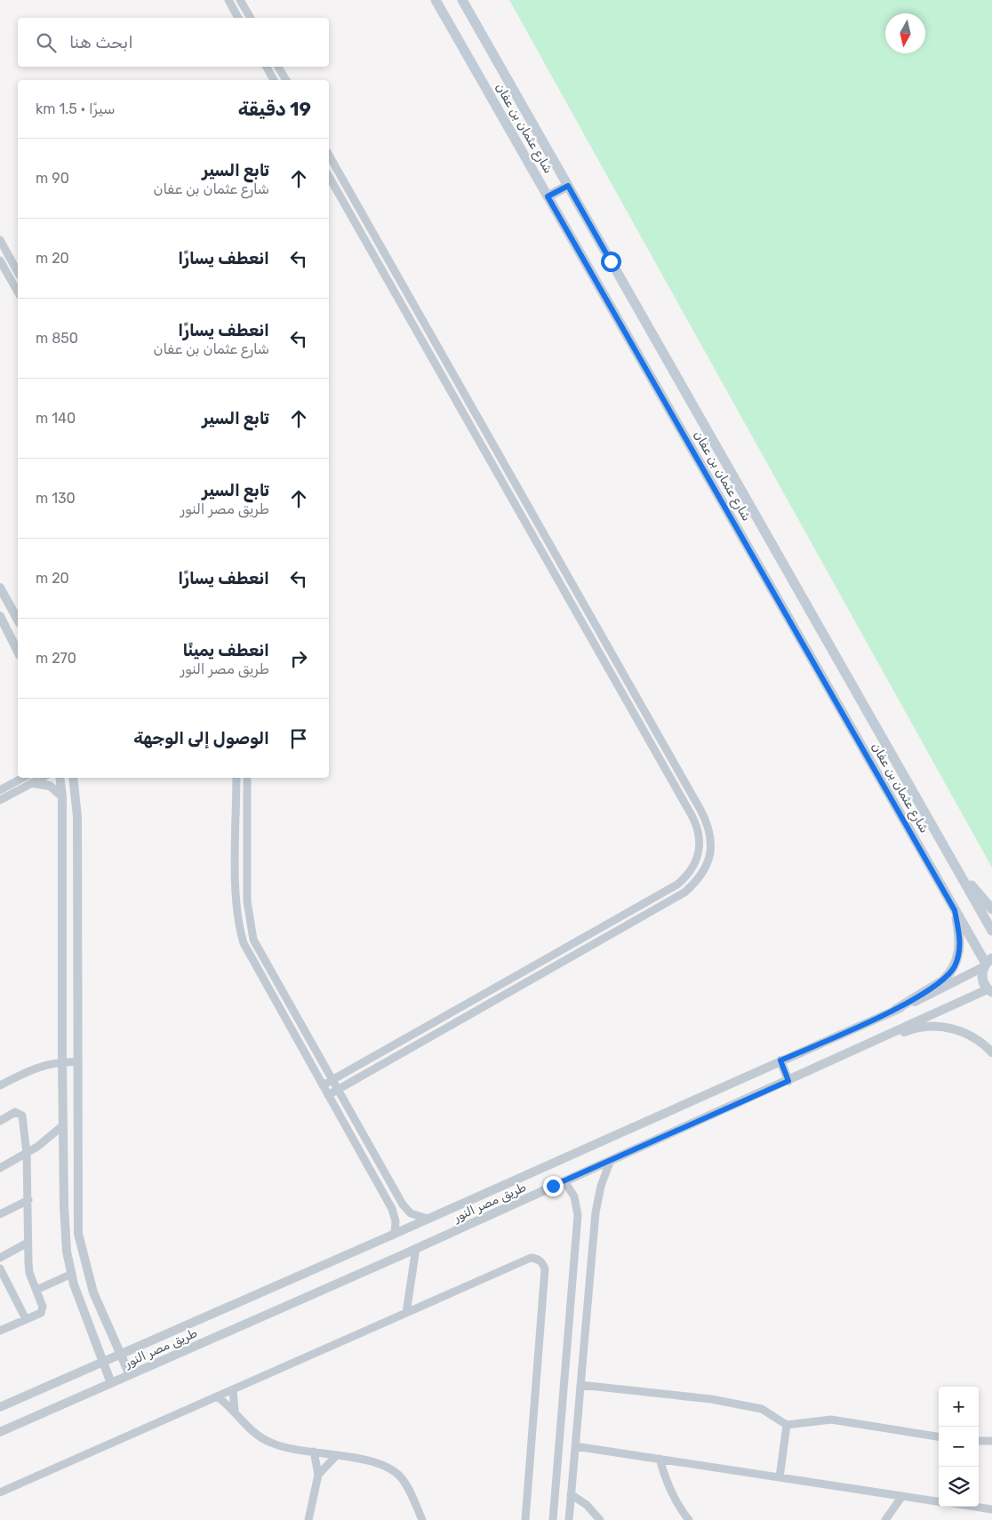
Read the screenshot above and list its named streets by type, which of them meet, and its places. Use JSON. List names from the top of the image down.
{
  "streets": {
    "main road": ["شارع عثمان بن عفان"],
    "street": ["طريق مصر النور"]
  },
  "crossings": [
    ["شارع عثمان بن عفان", "طريق مصر النور"]
  ],
  "north": "bottom",
  "page": {
    "search": "ابحث هنا",
    "heading": ["19 دقيقة", "سيرًا · 1.5 km"],
    "list": [
      ["تابع السير", "شارع عثمان بن عفان", "90 m"],
      ["انعطف يسارًا", "20 m"],
      ["انعطف يسارًا", "شارع عثمان بن عفان", "850 m"],
      ["تابع السير", "140 m"],
      ["تابع السير", "طريق مصر النور", "130 m"],
      ["انعطف يسارًا", "20 m"],
      ["انعطف يمينًا", "طريق مصر النور", "270 m"],
      "الوصول إلى الوجهة"
    ],
    "map_buttons": ["+", "−"]
  }
}
